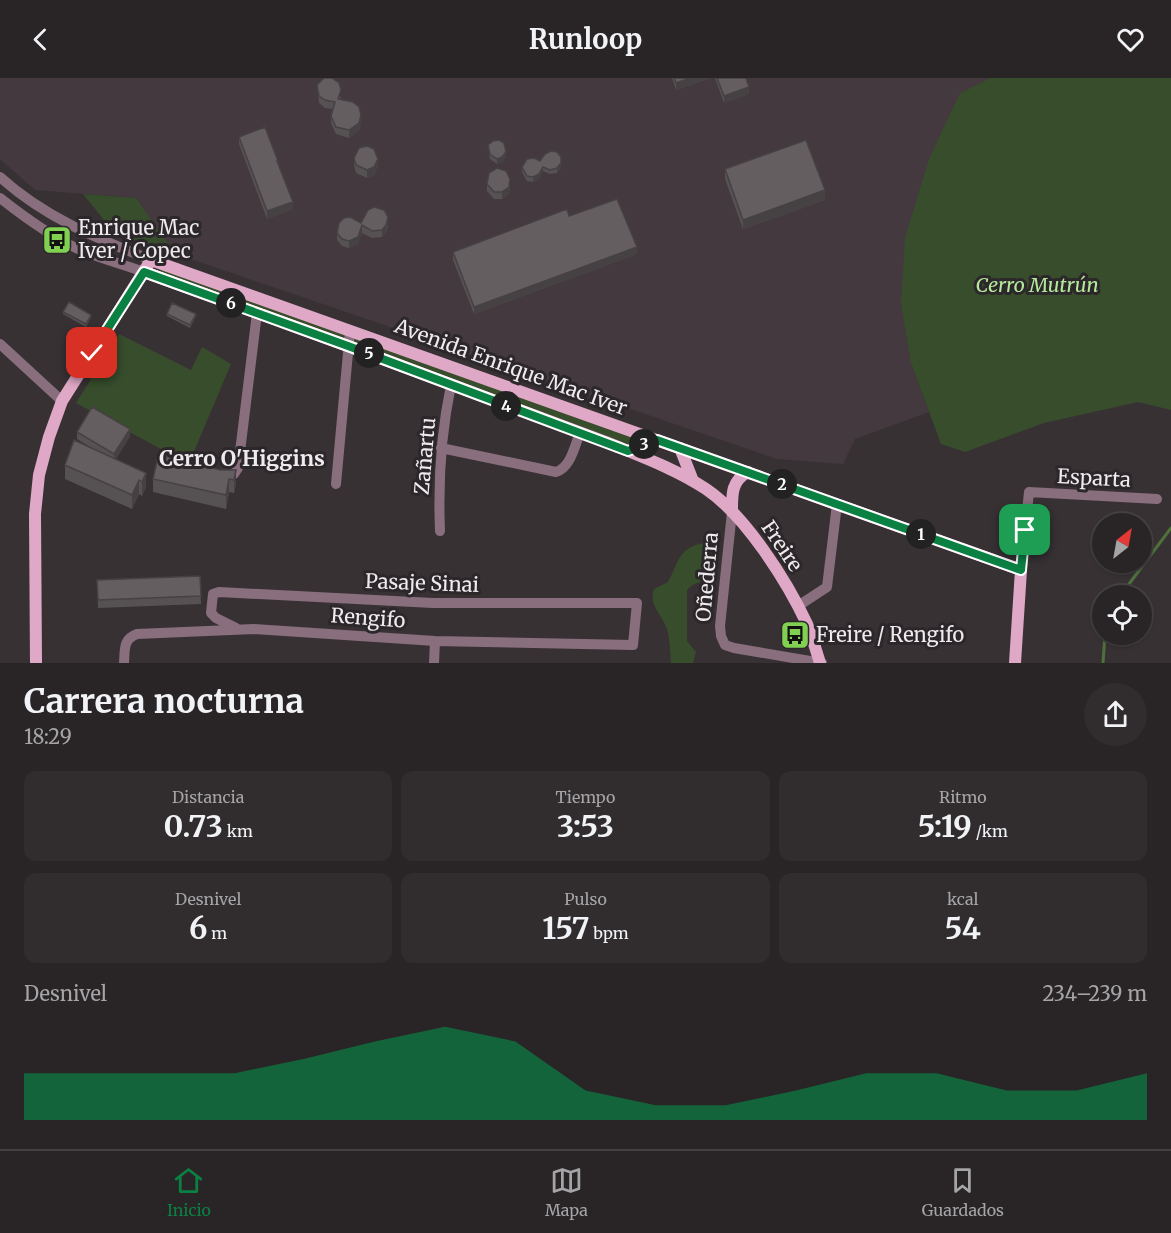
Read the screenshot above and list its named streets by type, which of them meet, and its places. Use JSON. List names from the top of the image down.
{
  "streets": {
    "main road": ["Avenida Enrique Mac Iver", "Freire"],
    "street": [
      "Zañartu",
      "Esparta",
      "Oñederra",
      "Pasaje Sinai",
      "Rengifo"
    ]
  },
  "crossings": [
    ["Avenida Enrique Mac Iver", "Zañartu"],
    ["Avenida Enrique Mac Iver", "Esparta"],
    ["Avenida Enrique Mac Iver", "Freire"],
    ["Avenida Enrique Mac Iver", "Oñederra"],
    ["Freire", "Oñederra"],
    ["Pasaje Sinai", "Rengifo"]
  ],
  "districts": ["Cerro O'Higgins"],
  "parks": ["Cerro Mutrún"],
  "places": {
    "bus stop": ["Enrique Mac Iver / Copec", "Freire / Rengifo"]
  },
  "north": "top right",
  "page": {
    "header": "Runloop",
    "pins": [
      "6",
      "5",
      "4",
      "3",
      "2",
      "1"
    ],
    "heading": ["Carrera nocturna", "18:29"],
    "stats": [
      ["Distancia", "0.73 km"],
      ["Tiempo", "3:53"],
      ["Ritmo", "5:19 /km"],
      ["Desnivel", "6 m"],
      ["Pulso", "157 bpm"],
      ["kcal", "54"]
    ],
    "chart": ["Desnivel", "234–239 m"],
    "tabs": ["Inicio", "Mapa", "Guardados"]
  }
}
